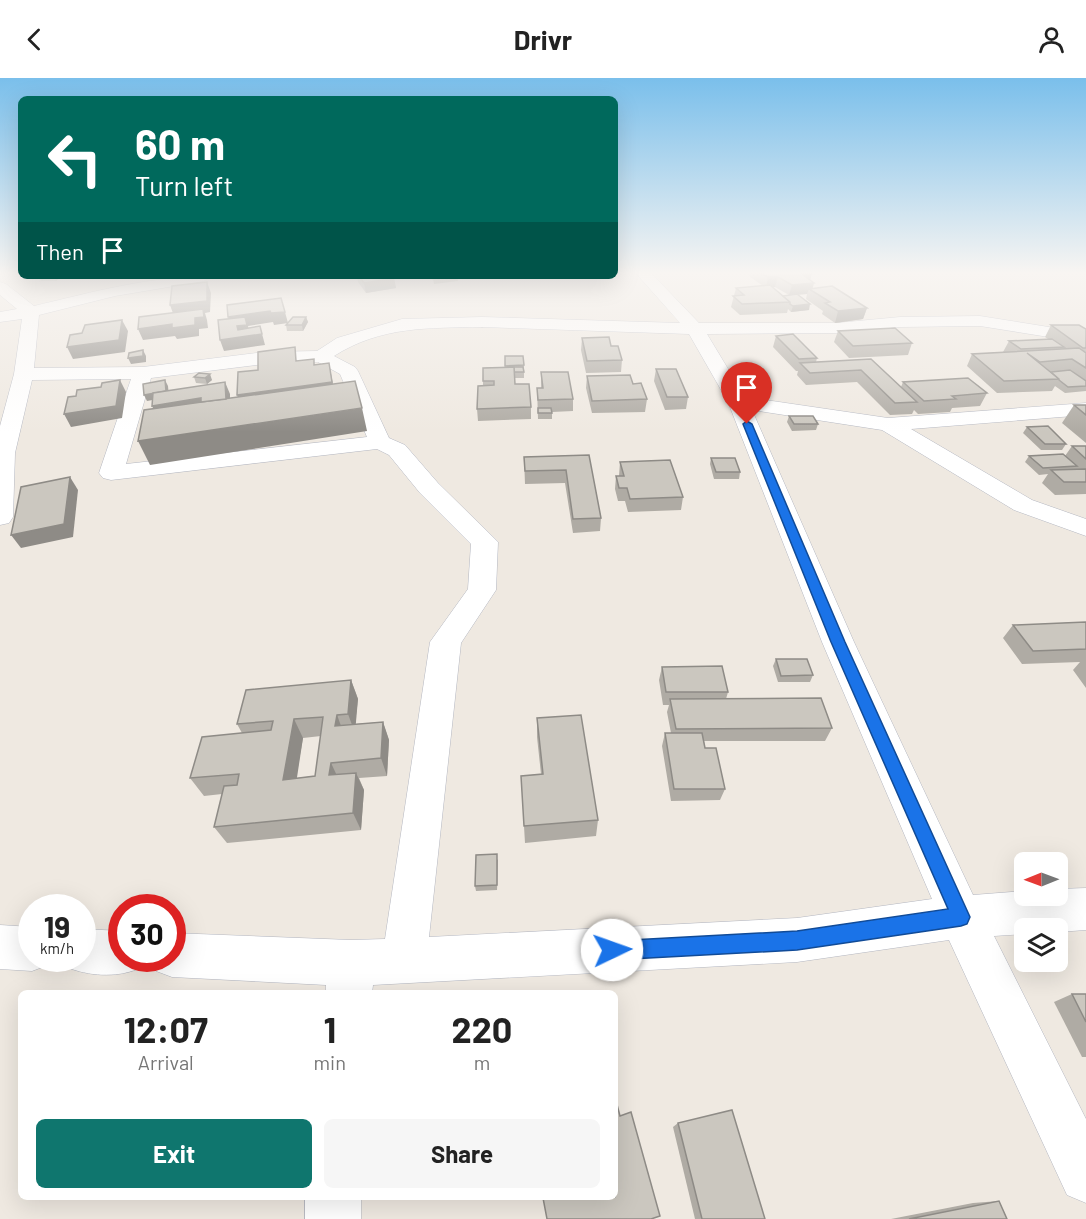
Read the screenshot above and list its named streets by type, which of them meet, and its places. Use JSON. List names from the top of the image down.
{
  "north": "left",
  "page": {
    "header": "Drivr",
    "turn": ["60 m", "Turn left"],
    "then": "Then",
    "speed": "19 km/h",
    "limit": "30",
    "eta": [
      "12:07",
      "Arrival",
      "1",
      "min",
      "220",
      "m"
    ],
    "buttons": ["Exit", "Share"]
  }
}
